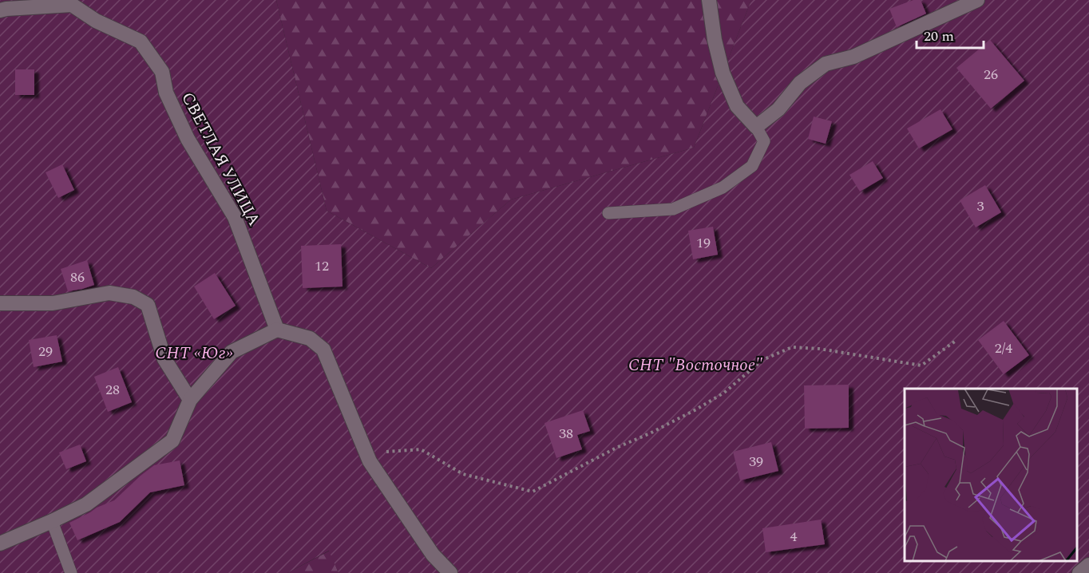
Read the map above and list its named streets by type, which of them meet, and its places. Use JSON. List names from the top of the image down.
{
  "streets": {
    "street": ["СВЕТЛАЯ УЛИЦА"]
  },
  "parks": ["СНТ «Юг»", "СНТ \"Восточное\""],
  "house_numbers": [
    "26",
    "3",
    "19",
    "12",
    "86",
    "2/4",
    "29",
    "28",
    "38",
    "39",
    "4"
  ],
  "scale_bar": "20 m"
}
